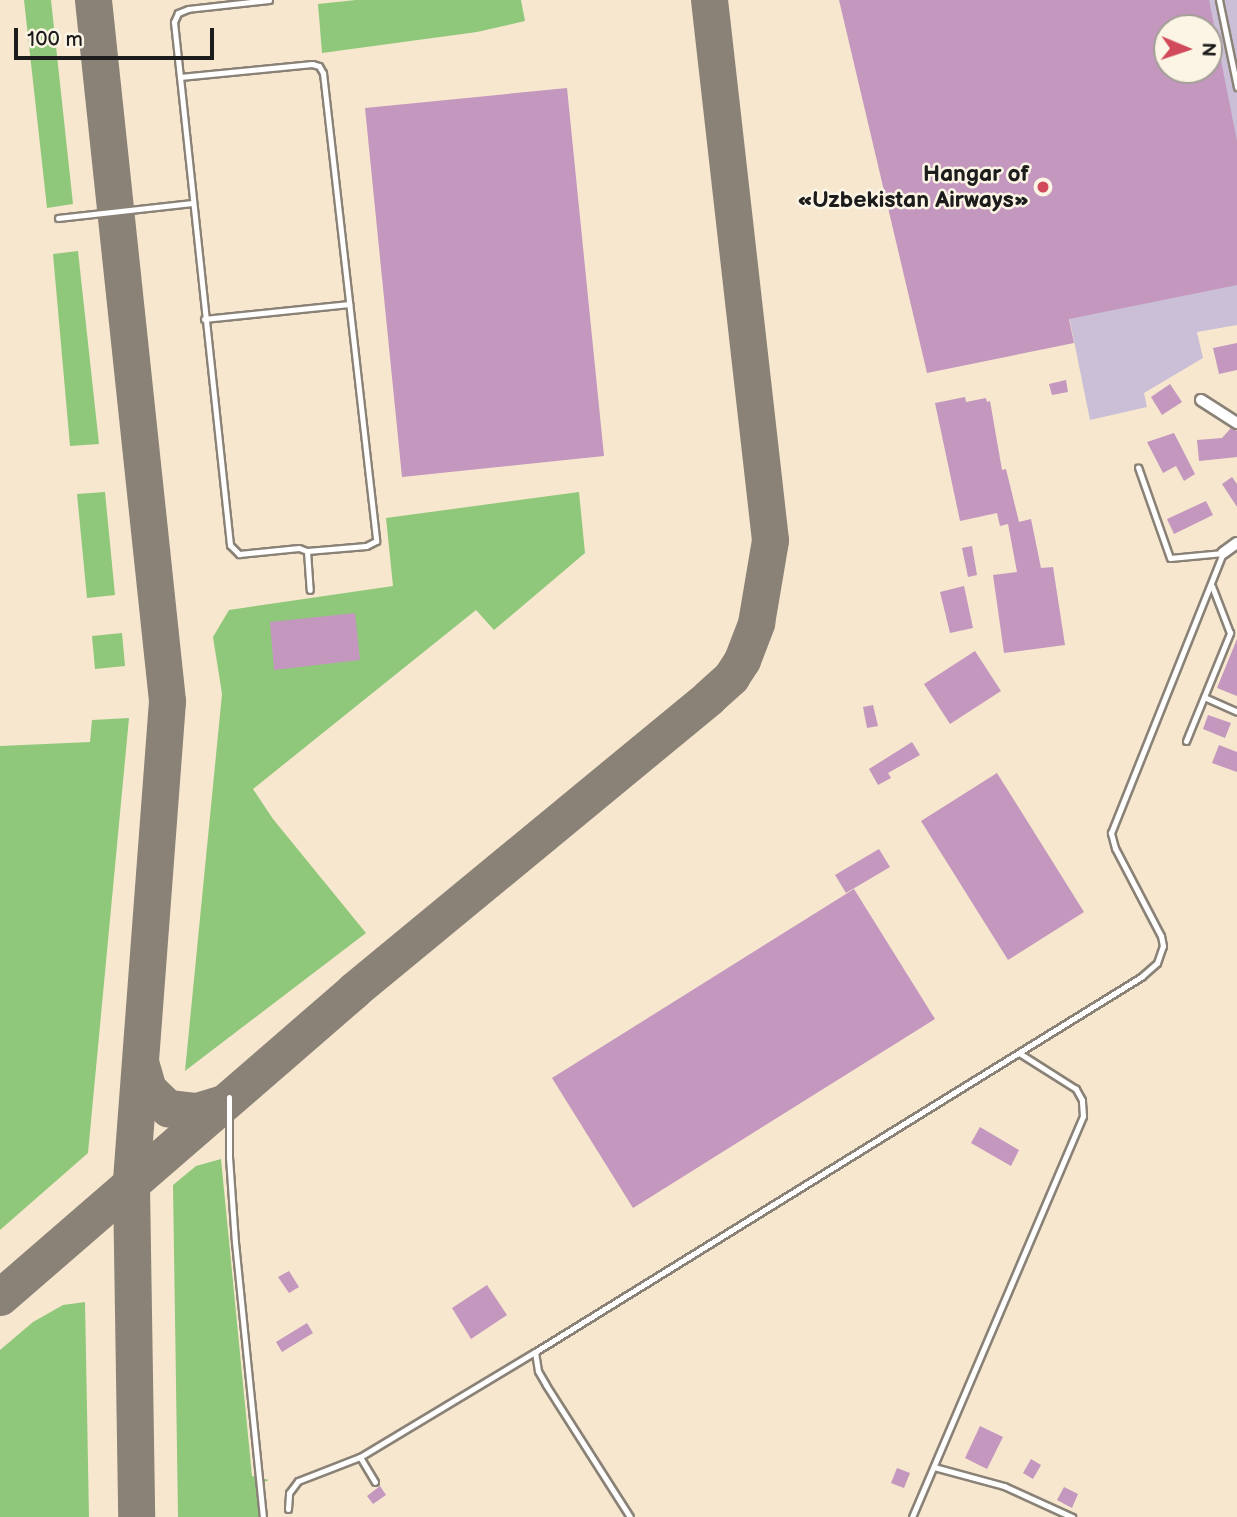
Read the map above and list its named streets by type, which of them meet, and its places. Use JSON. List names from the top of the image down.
{
  "places": ["Hangar of «Uzbekistan Airways»"],
  "scale_bar": "100 m",
  "north": "right"
}
